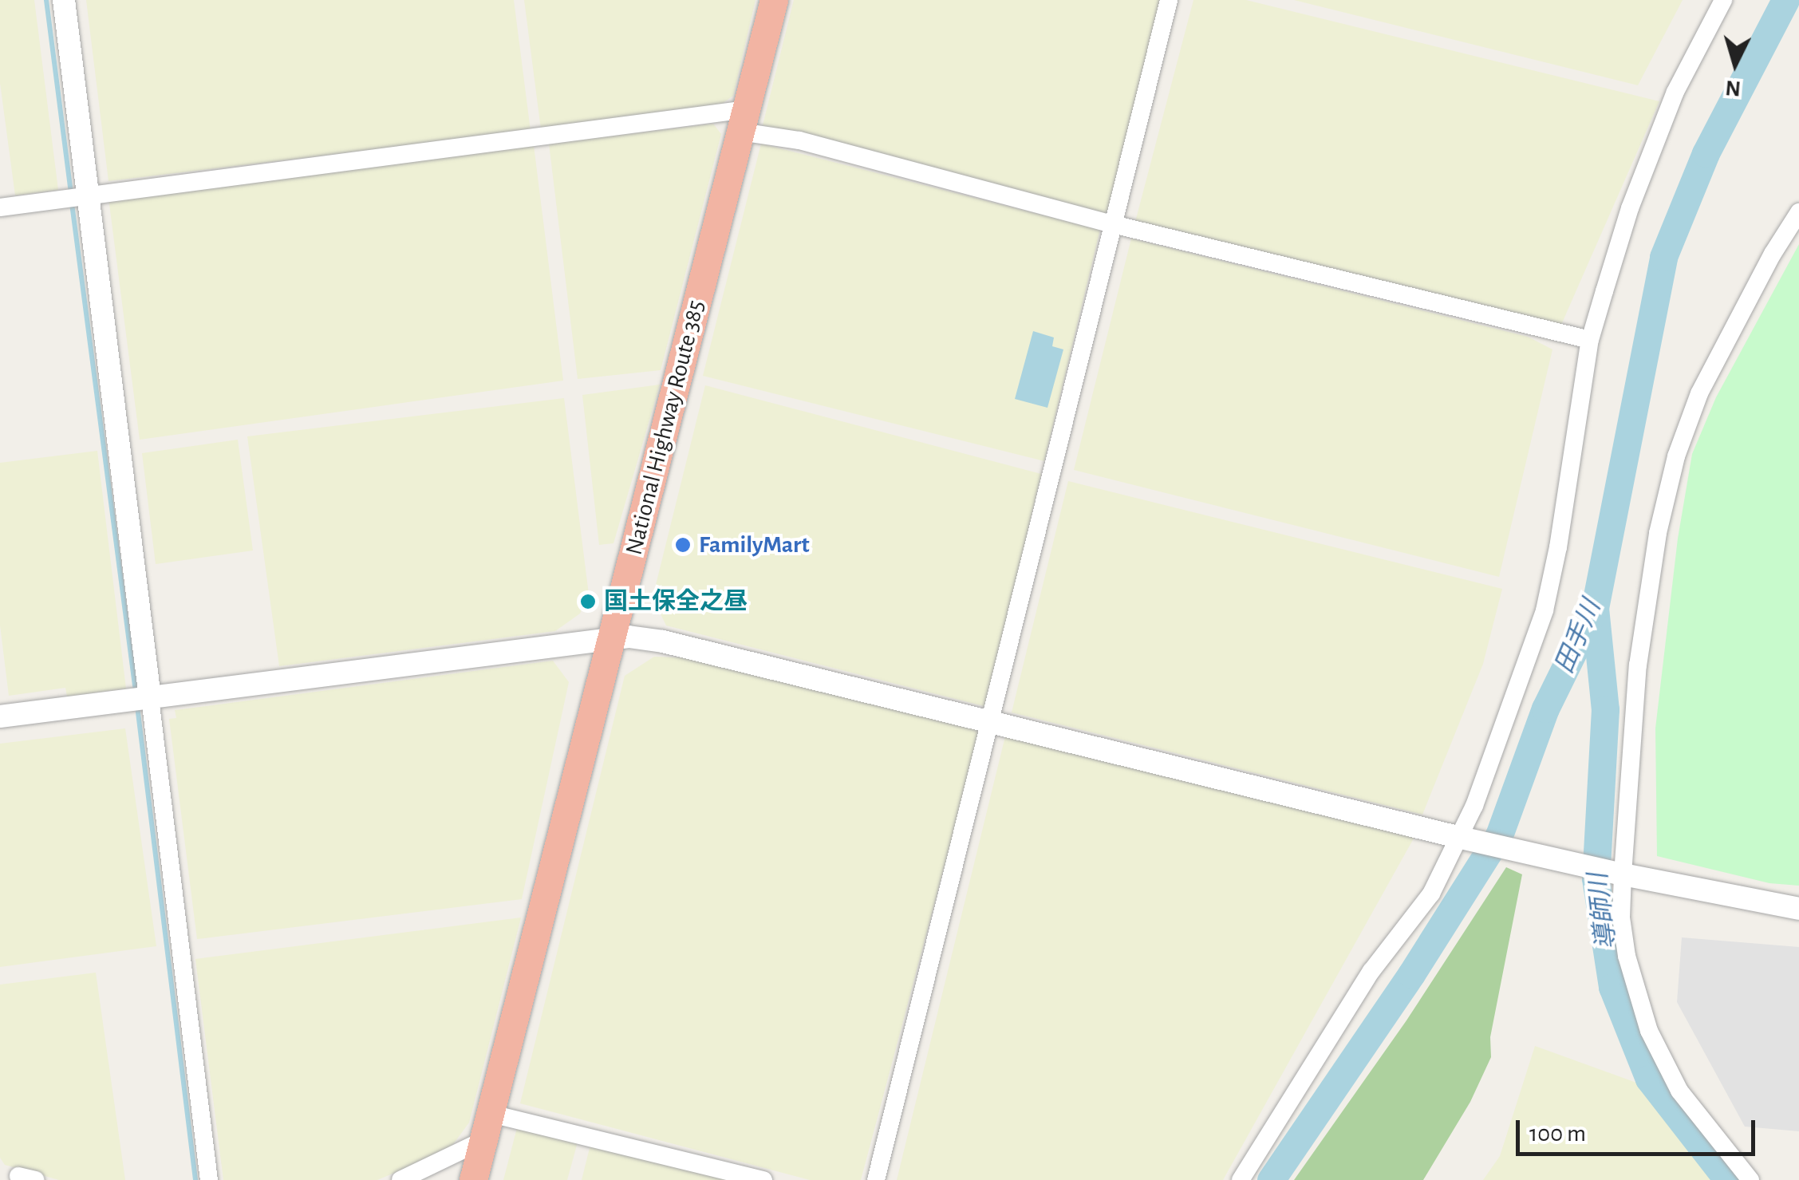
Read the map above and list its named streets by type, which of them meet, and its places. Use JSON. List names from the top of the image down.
{
  "streets": {
    "highway": ["National Highway Route 385"]
  },
  "water": ["田手川", "導師川"],
  "places": ["FamilyMart", "国土保全之昼"],
  "scale_bar": "100 m",
  "north": "bottom"
}
